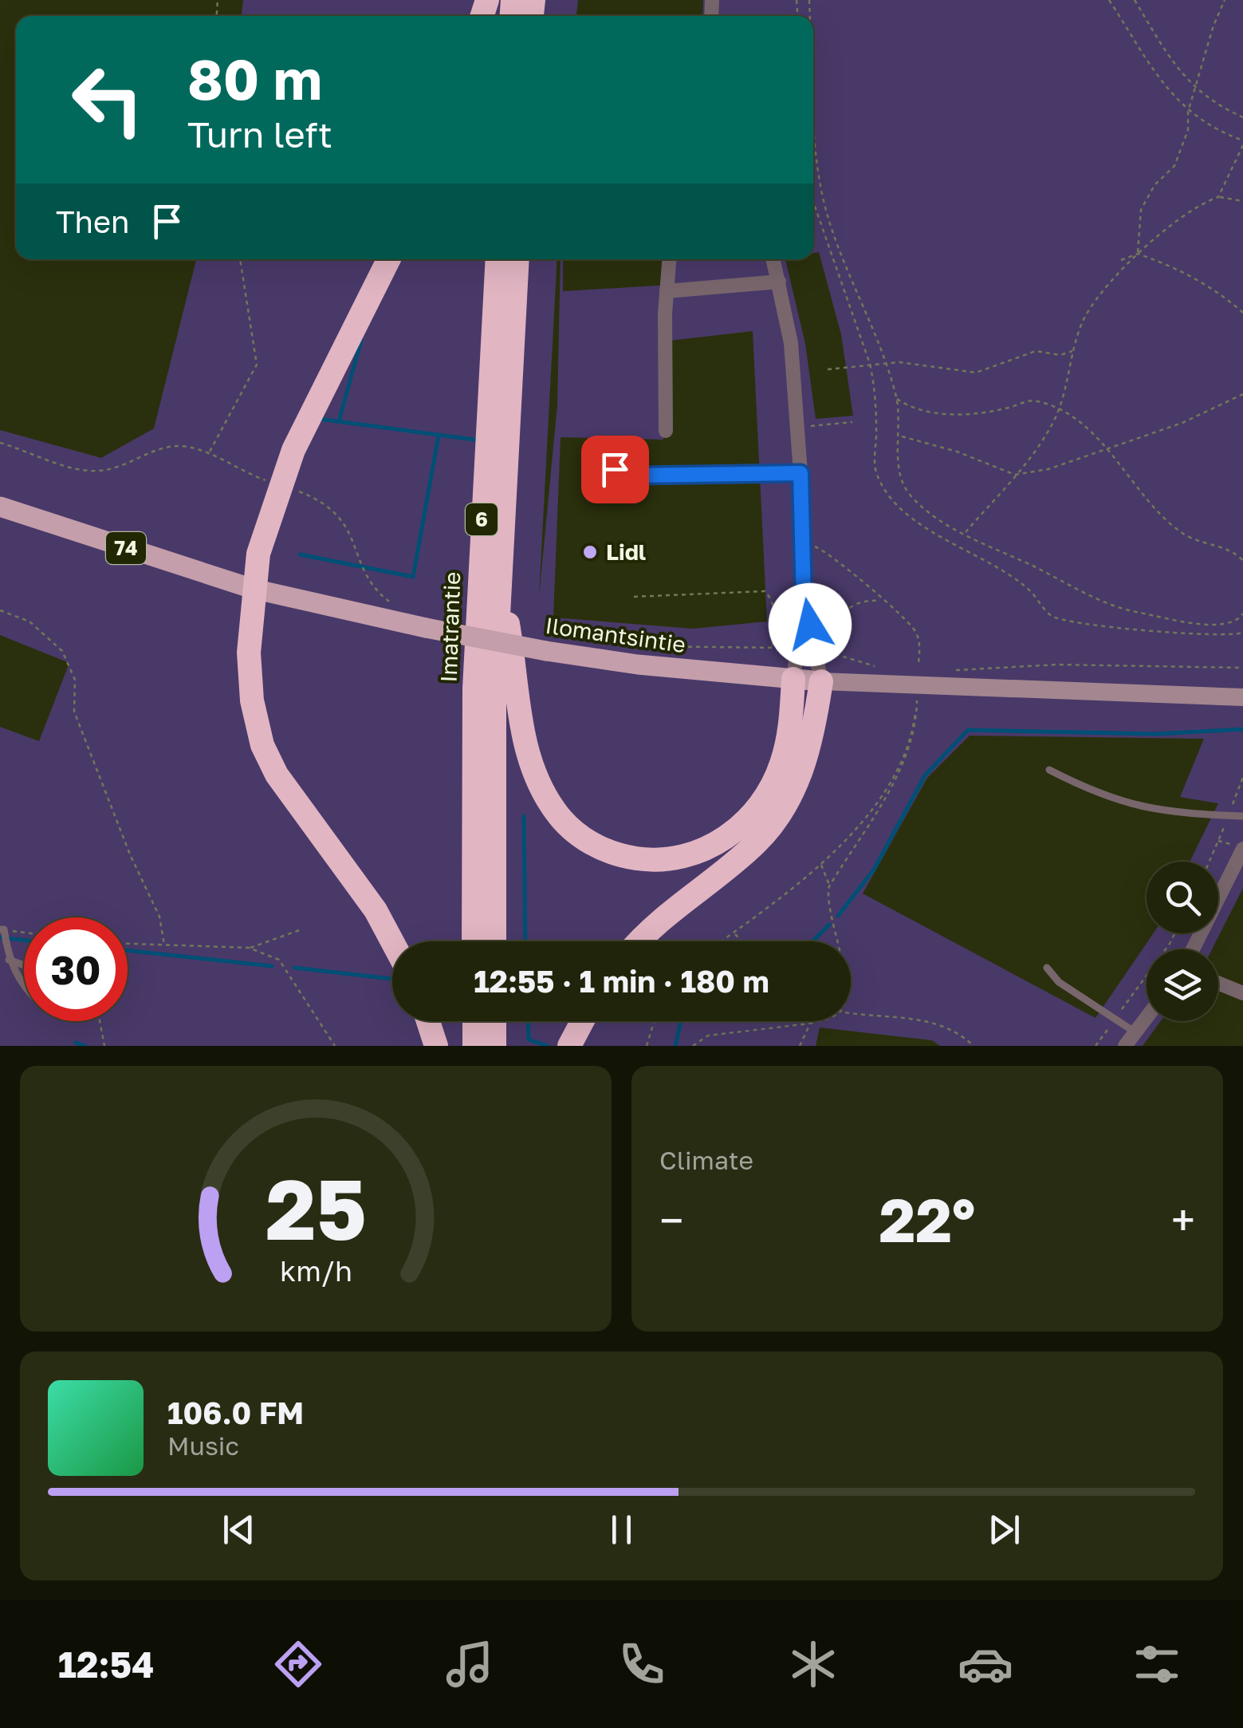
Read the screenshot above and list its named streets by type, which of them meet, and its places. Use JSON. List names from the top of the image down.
{
  "streets": {
    "highway": ["6", "Imatrantie"],
    "main road": ["74", "Ilomantsintie"]
  },
  "places": ["Lidl"],
  "page": {
    "turn": ["80 m", "Turn left"],
    "then": "Then",
    "limit": "30",
    "trip": "12:55 · 1 min · 180 m",
    "tile": "Climate",
    "heat": ["−", "22°", "+"],
    "song": ["106.0 FM", "Music"],
    "tabs": "12:54",
    "gauge": ["25", "km/h"]
  }
}
